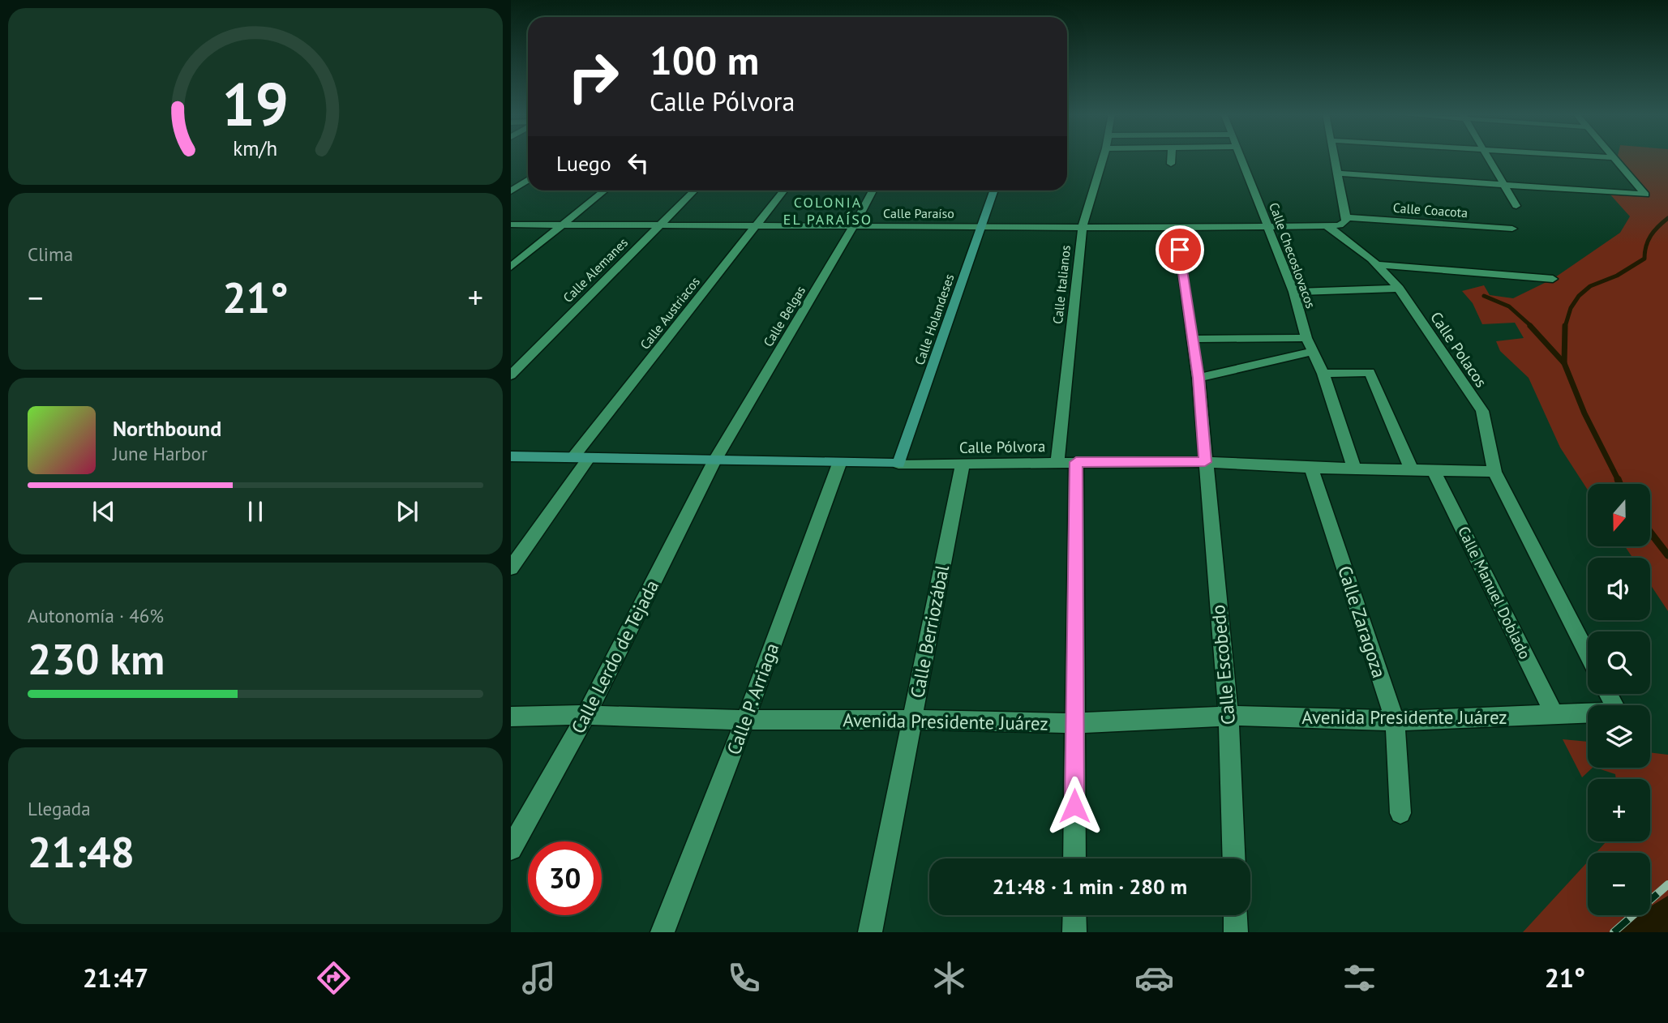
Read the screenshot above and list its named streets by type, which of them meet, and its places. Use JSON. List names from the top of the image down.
{
  "streets": {
    "street": [
      "Calle Coacota",
      "Calle Paraíso",
      "Calle Checoslovacos",
      "Calle Alemanes",
      "Calle Italianos",
      "Calle Austriacos",
      "Calle Belgas",
      "Calle Holandeses",
      "Calle Polacos",
      "Calle Pólvora",
      "Calle Manuel Doblado",
      "Calle Zaragoza",
      "Calle Berriozábal",
      "Calle Lerdo de Tejada",
      "Calle Escobedo",
      "Calle P. Arriaga",
      "Avenida Presidente Juárez"
    ]
  },
  "crossings": [
    ["Calle Paraíso", "Calle Checoslovacos"],
    ["Calle Paraíso", "Calle Alemanes"],
    ["Calle Paraíso", "Calle Italianos"],
    ["Calle Paraíso", "Calle Austriacos"],
    ["Calle Paraíso", "Calle Belgas"],
    ["Calle Paraíso", "Calle Holandeses"],
    ["Calle Paraíso", "Calle Polacos"],
    ["Calle Paraíso", "Calle Escobedo"],
    ["Calle Checoslovacos", "Calle Pólvora"],
    ["Calle Italianos", "Calle Pólvora"],
    ["Calle Austriacos", "Calle Pólvora"],
    ["Calle Belgas", "Calle Pólvora"],
    ["Calle Belgas", "Calle Lerdo de Tejada"],
    ["Calle Holandeses", "Calle Pólvora"],
    ["Calle Polacos", "Calle Pólvora"],
    ["Calle Pólvora", "Calle Manuel Doblado"],
    ["Calle Pólvora", "Calle Zaragoza"],
    ["Calle Pólvora", "Calle Berriozábal"],
    ["Calle Pólvora", "Calle Lerdo de Tejada"],
    ["Calle Pólvora", "Calle Escobedo"],
    ["Calle Pólvora", "Calle P. Arriaga"],
    ["Calle Manuel Doblado", "Avenida Presidente Juárez"],
    ["Calle Zaragoza", "Avenida Presidente Juárez"],
    ["Calle Berriozábal", "Avenida Presidente Juárez"],
    ["Calle Lerdo de Tejada", "Avenida Presidente Juárez"],
    ["Calle Escobedo", "Avenida Presidente Juárez"],
    ["Calle P. Arriaga", "Avenida Presidente Juárez"]
  ],
  "districts": ["COLONIA EL PARAÍSO"],
  "north": "bottom",
  "page": {
    "turn": ["100 m", "Calle Pólvora"],
    "then": "Luego",
    "tile": [
      "Clima",
      ["Autonomía · 46%", "230 km"],
      ["Llegada", "21:48"]
    ],
    "heat": ["−", "21°", "+"],
    "song": ["Northbound", "June Harbor"],
    "map_buttons": ["+", "−"],
    "limit": "30",
    "trip": "21:48 · 1 min · 280 m",
    "tabs": ["21:47", "21°"],
    "gauge": ["19", "km/h"]
  }
}
